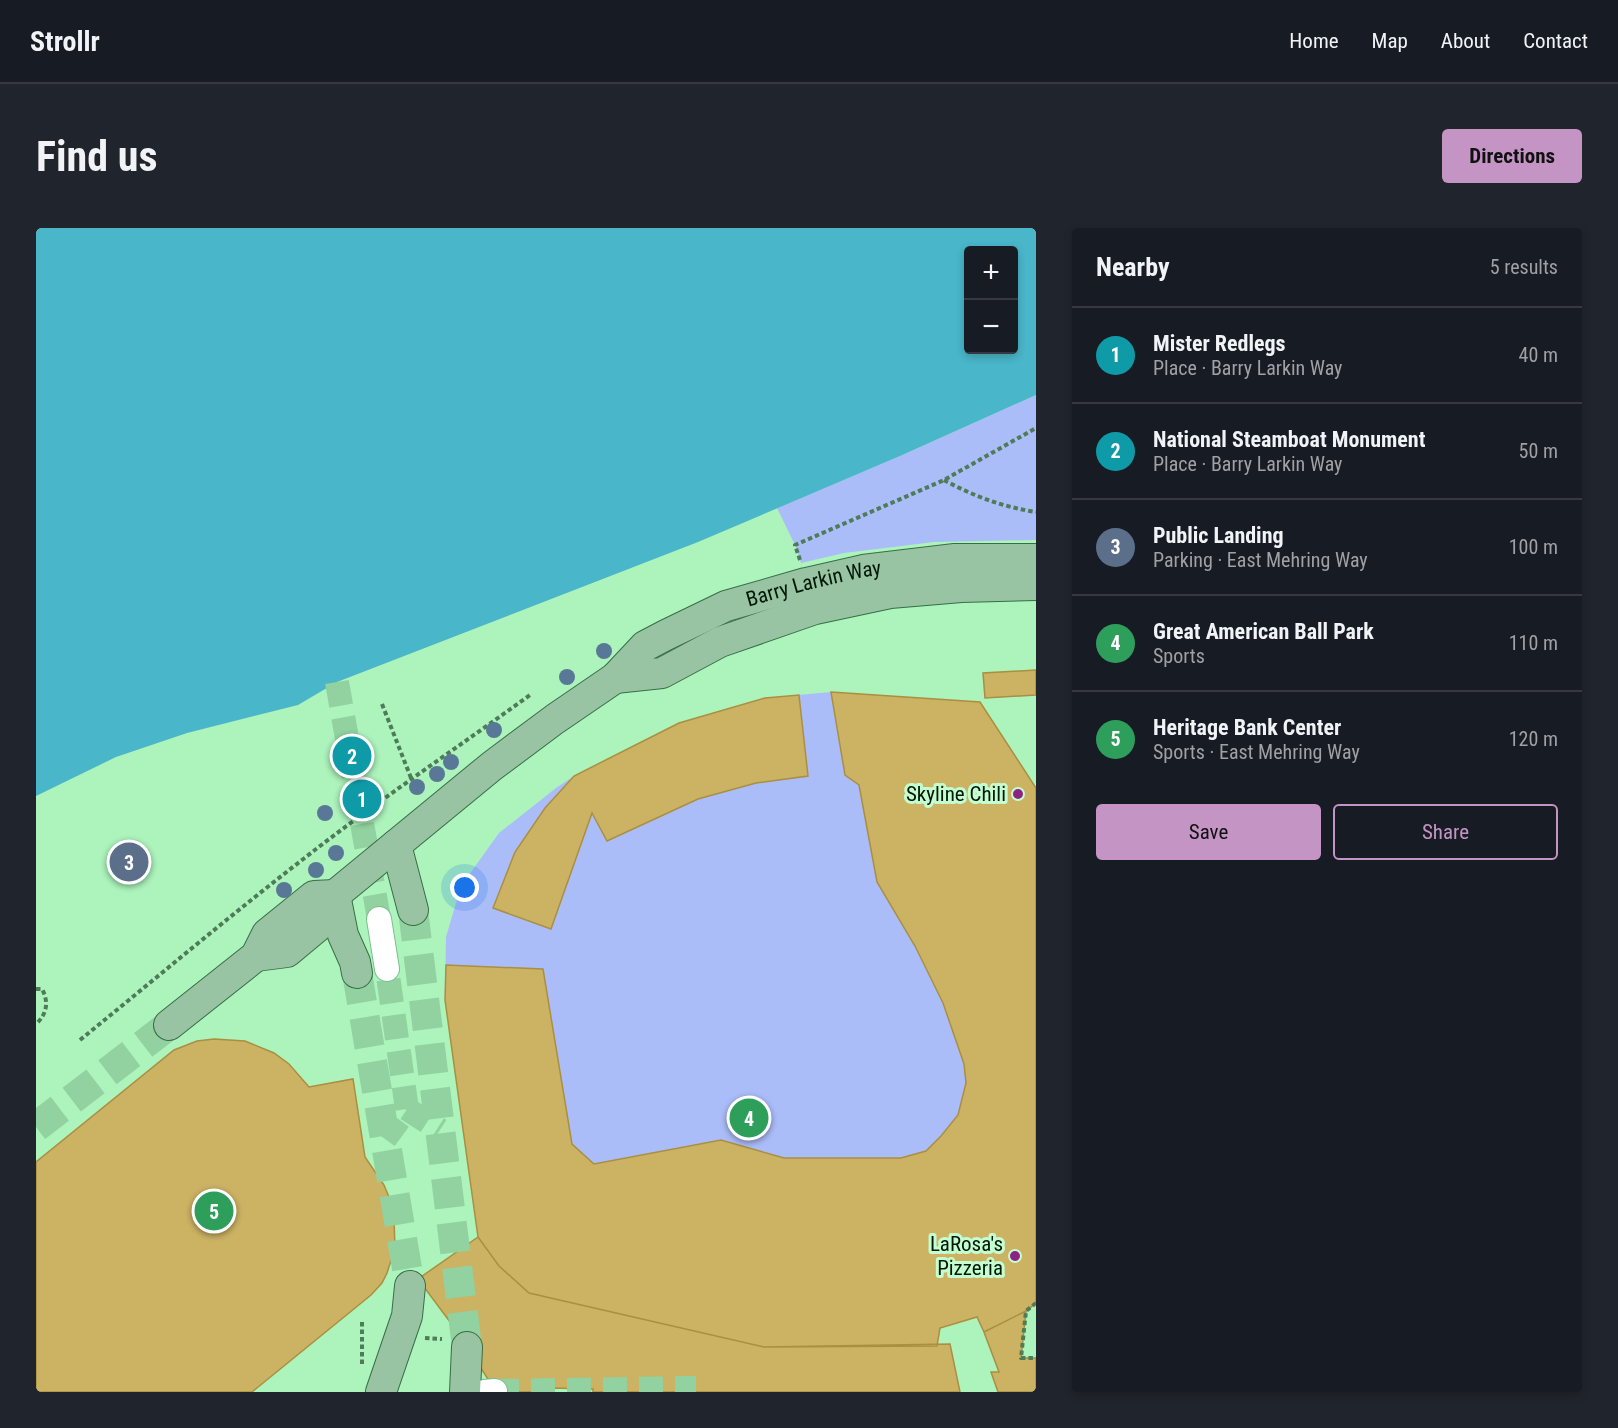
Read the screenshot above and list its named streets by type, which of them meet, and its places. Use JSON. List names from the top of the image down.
{
  "streets": {
    "main road": ["Barry Larkin Way"]
  },
  "places": ["Skyline Chili", "LaRosa's Pizzeria"],
  "page": {
    "header": "Strollr",
    "nav": [
      "Home",
      "Map",
      "About",
      "Contact"
    ],
    "buttons": [
      "Directions",
      ["Save", "Share"]
    ],
    "title": "Find us",
    "heading": ["Nearby", "5 results"],
    "map_buttons": ["+", "−"],
    "list": [
      {
        "mark": "1",
        "name": "Mister Redlegs",
        "note": "Place · Barry Larkin Way",
        "value": "40 m"
      },
      {
        "mark": "2",
        "name": "National Steamboat Monument",
        "note": "Place · Barry Larkin Way",
        "value": "50 m"
      },
      {
        "mark": "3",
        "name": "Public Landing",
        "note": "Parking · East Mehring Way",
        "value": "100 m"
      },
      {
        "mark": "4",
        "name": "Great American Ball Park",
        "note": "Sports",
        "value": "110 m"
      },
      {
        "mark": "5",
        "name": "Heritage Bank Center",
        "note": "Sports · East Mehring Way",
        "value": "120 m"
      }
    ],
    "pins": [
      "2",
      "1",
      "3",
      "4",
      "5"
    ]
  }
}
